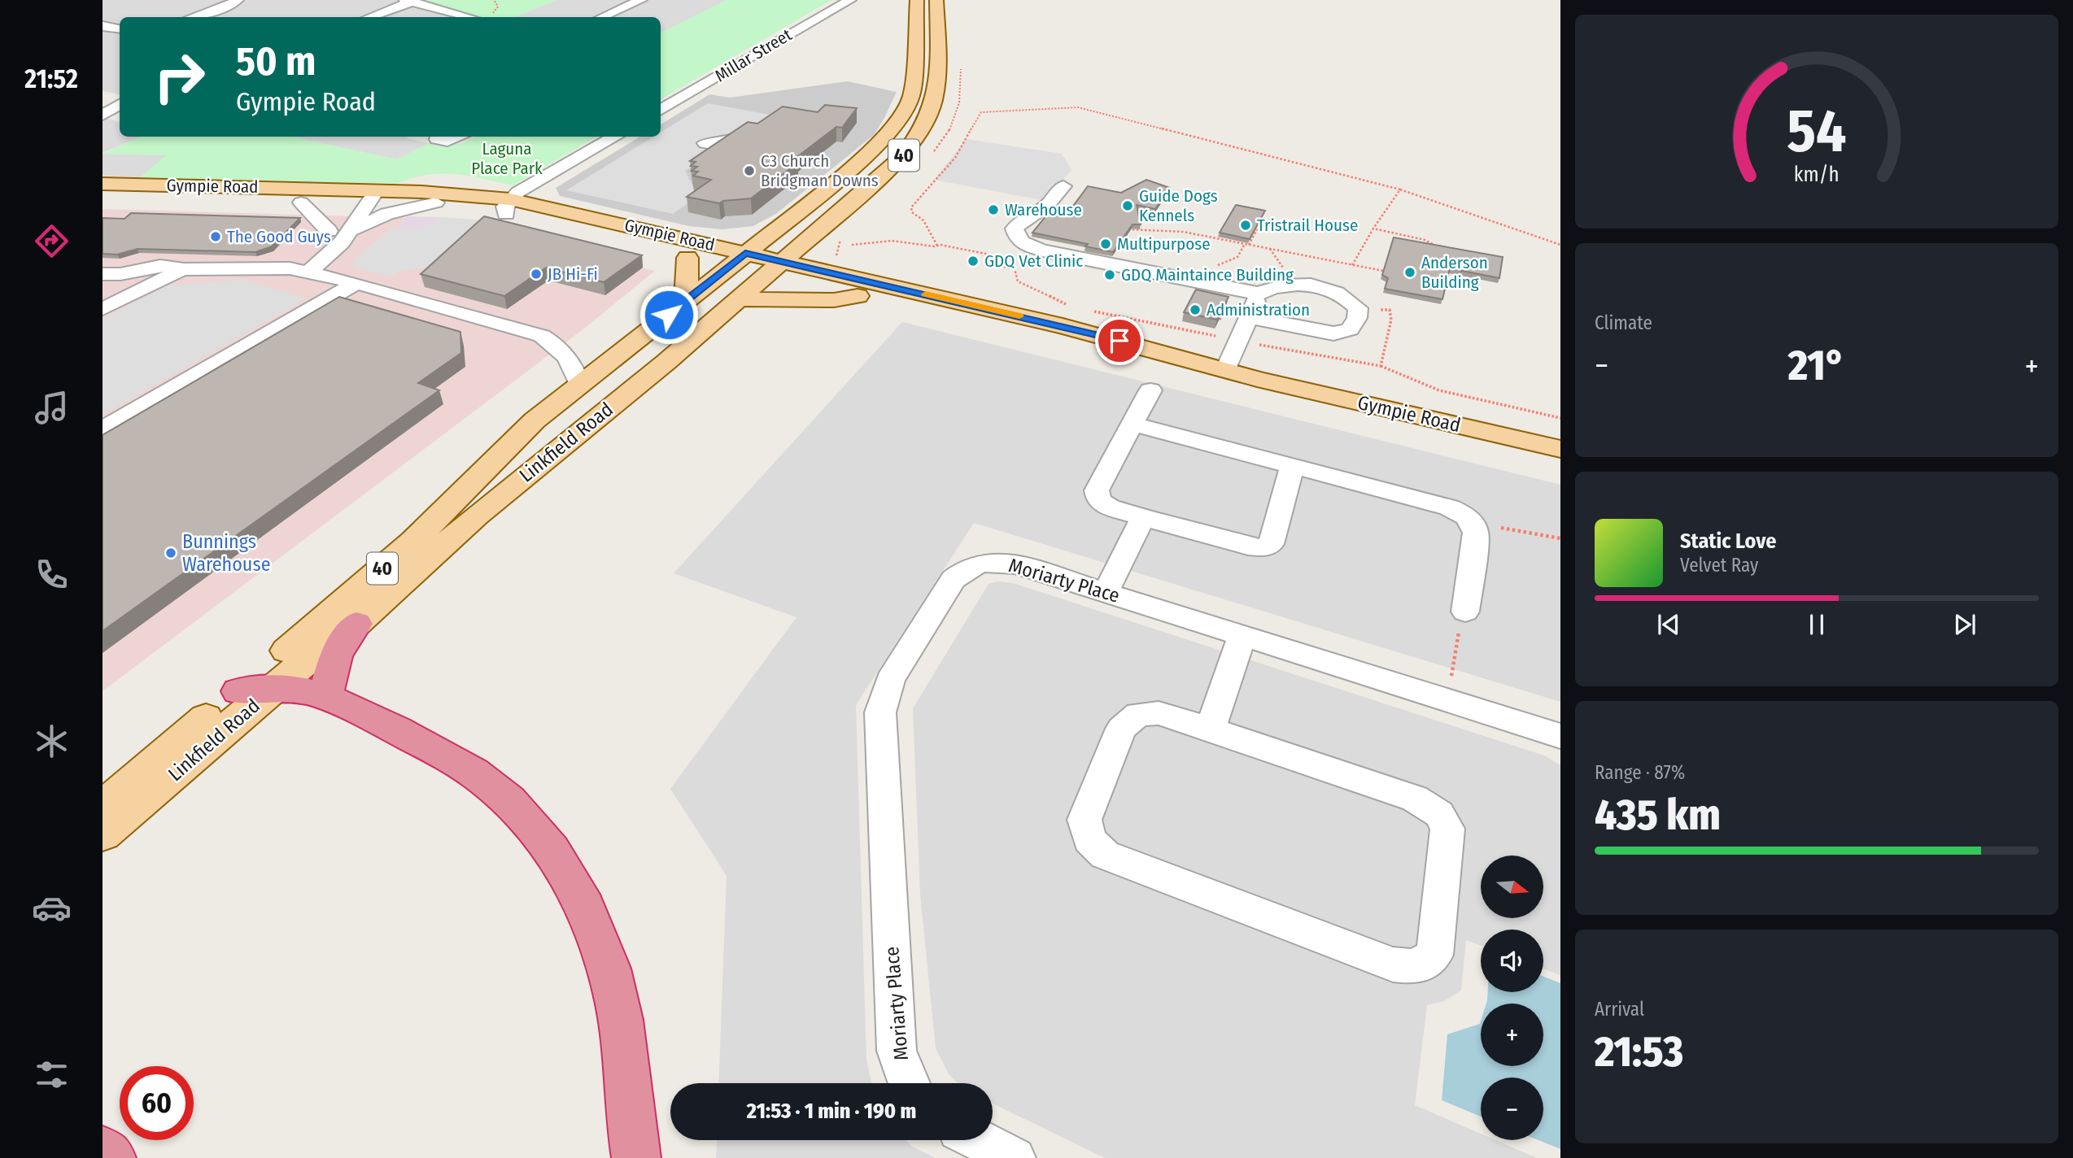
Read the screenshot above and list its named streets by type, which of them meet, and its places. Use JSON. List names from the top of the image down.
{
  "streets": {
    "main road": ["40", "Gympie Road", "Linkfield Road"],
    "street": ["Millar Street", "Moriarty Place"]
  },
  "crossings": [
    ["Gympie Road", "Linkfield Road"]
  ],
  "parks": ["Laguna Place Park"],
  "places": [
    "C3 Church Bridgman Downs",
    "Guide Dogs Kennels",
    "Warehouse",
    "Tristrail House",
    "The Good Guys",
    "Multipurpose",
    "GDQ Vet Clinic",
    "Anderson Building",
    "JB Hi-Fi",
    "GDQ Maintaince Building",
    "Administration",
    "Bunnings Warehouse"
  ],
  "north": "right",
  "page": {
    "tabs": "21:52",
    "turn": ["50 m", "Gympie Road"],
    "tile": [
      "Climate",
      ["Range · 87%", "435 km"],
      ["Arrival", "21:53"]
    ],
    "heat": ["−", "21°", "+"],
    "song": ["Static Love", "Velvet Ray"],
    "map_buttons": ["+", "−"],
    "limit": "60",
    "trip": "21:53 · 1 min · 190 m",
    "gauge": ["54", "km/h"]
  }
}
